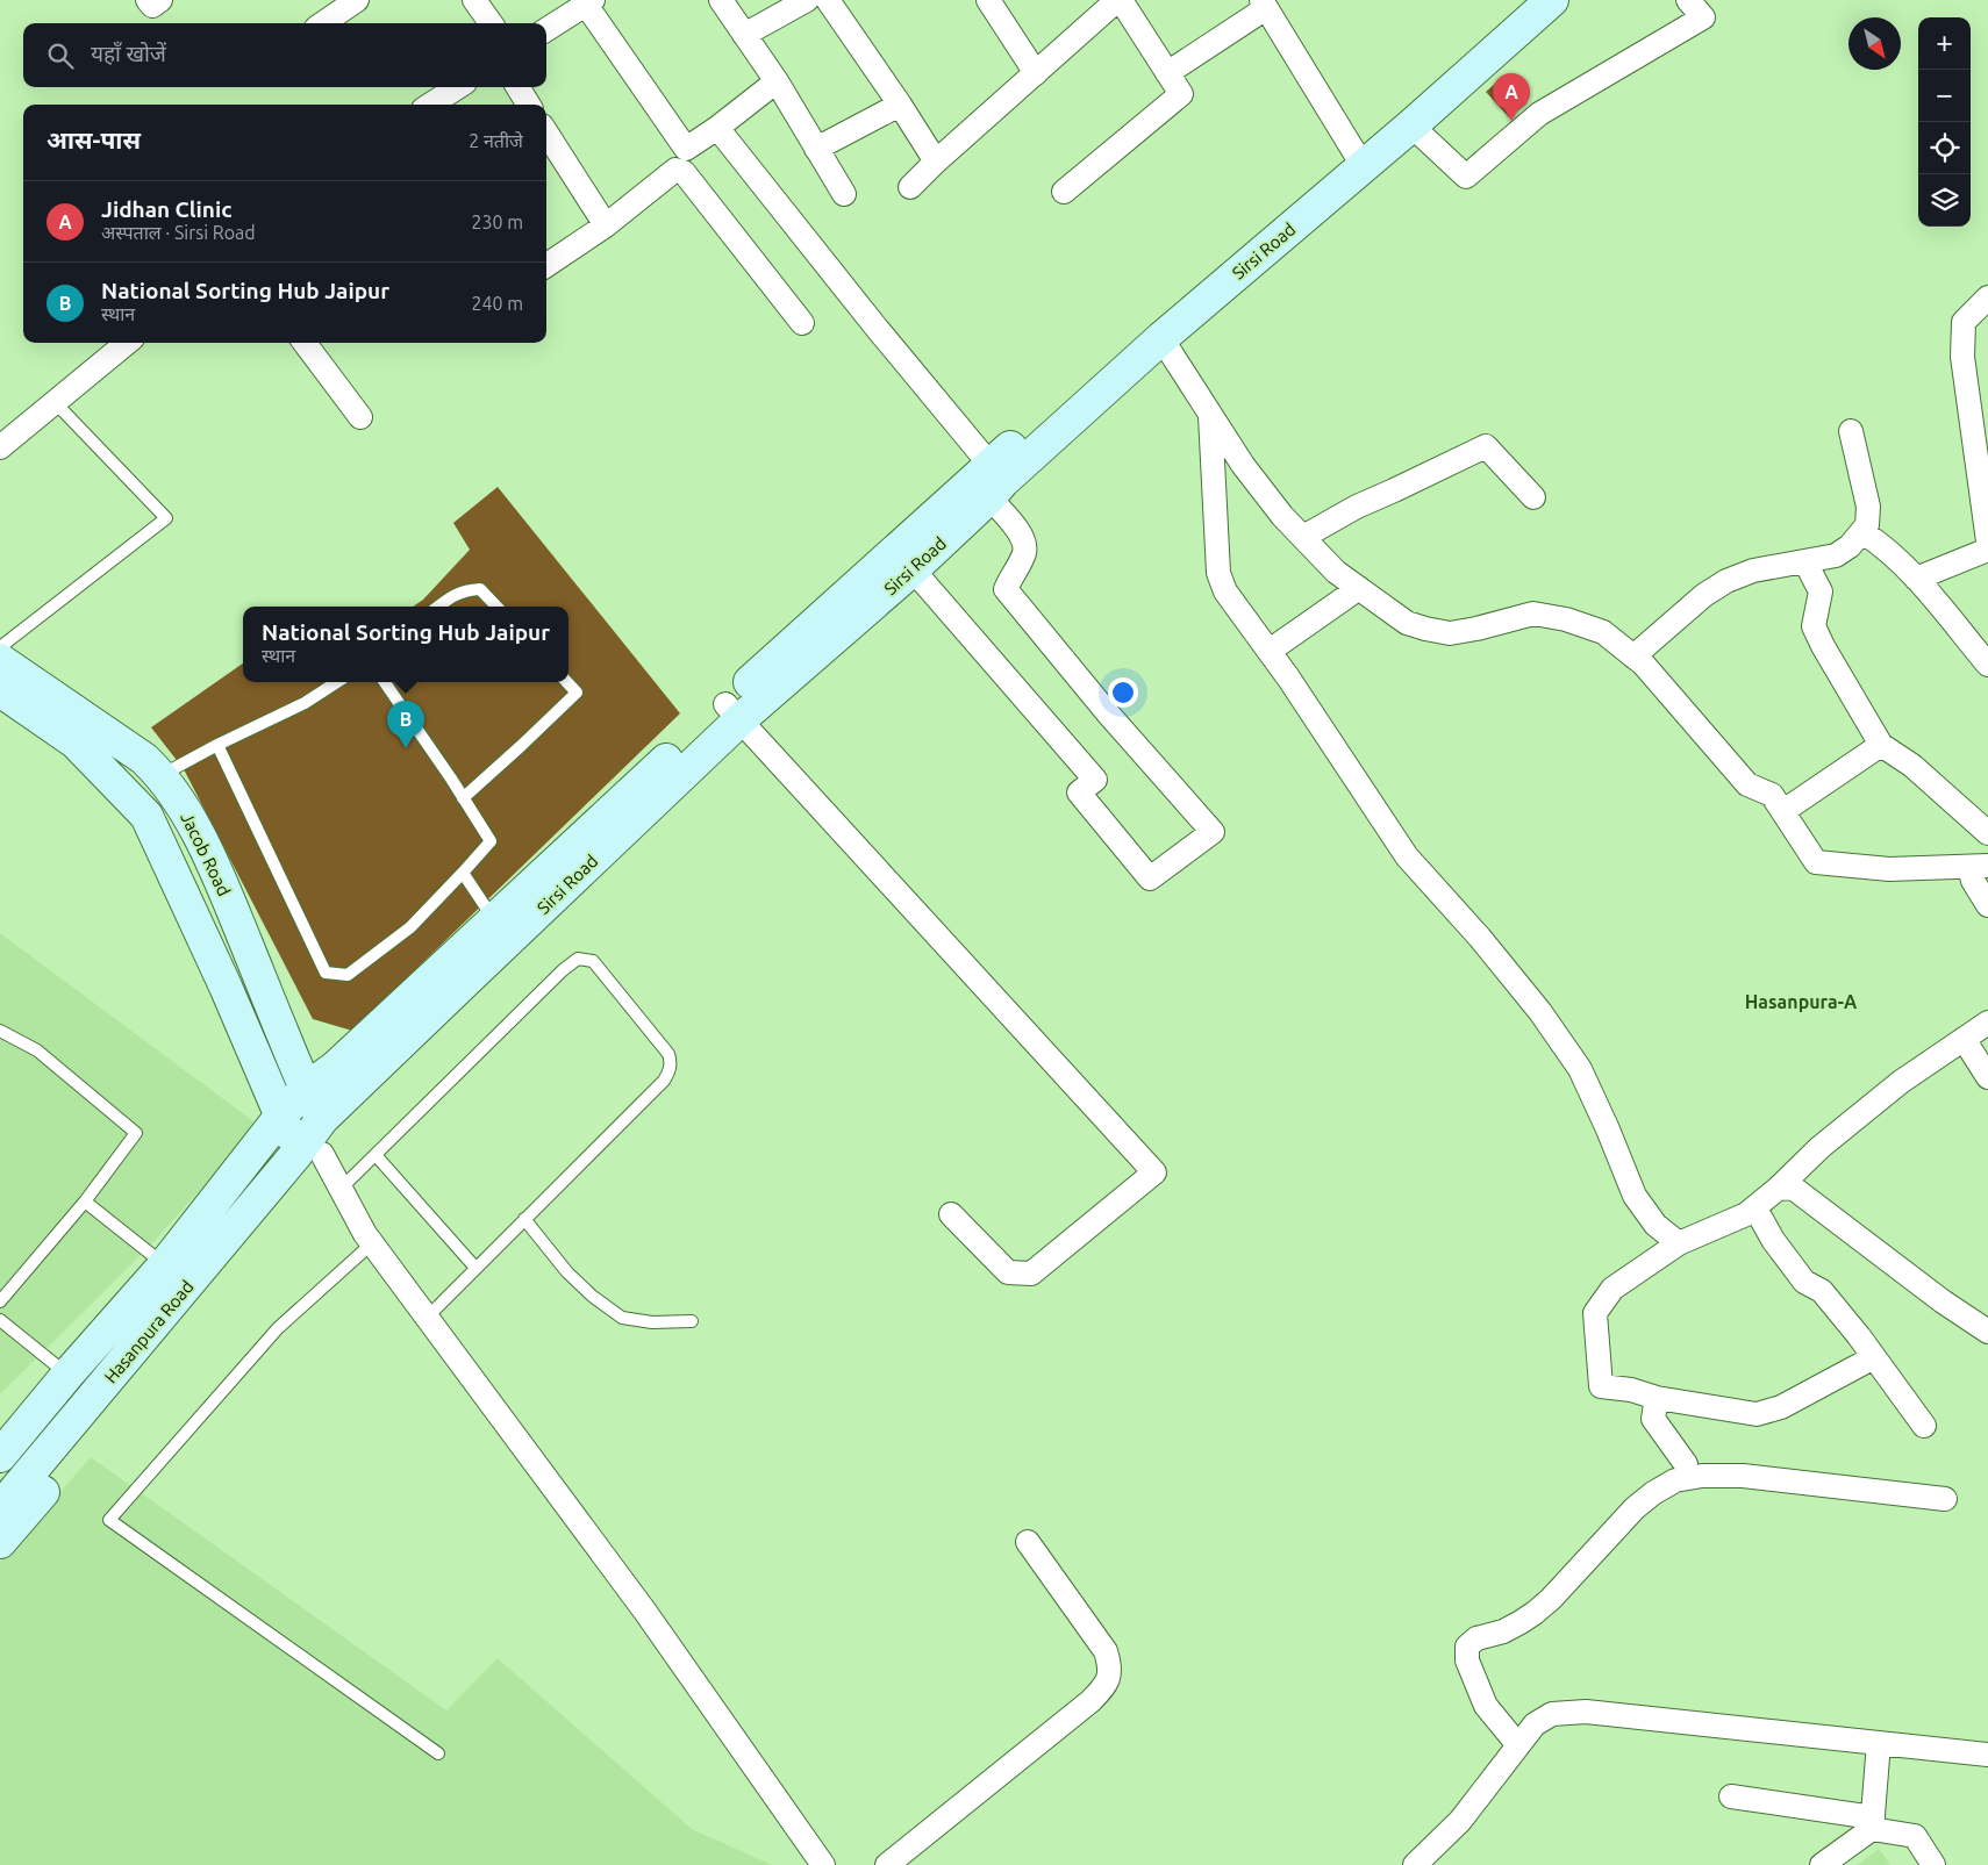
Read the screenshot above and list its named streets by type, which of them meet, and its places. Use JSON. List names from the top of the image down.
{
  "streets": {
    "street": ["Sirsi Road", "Jacob Road", "Hasanpura Road"]
  },
  "crossings": [
    ["Sirsi Road", "Jacob Road"],
    ["Sirsi Road", "Hasanpura Road"],
    ["Jacob Road", "Hasanpura Road"]
  ],
  "districts": ["Hasanpura-A"],
  "north": "bottom right",
  "page": {
    "map_buttons": ["+", "−"],
    "search": "यहाँ खोजें",
    "pins": ["A", "B"],
    "heading": ["आस-पास", "2 नतीजे"],
    "list": [
      {
        "mark": "A",
        "name": "Jidhan Clinic",
        "note": "अस्पताल · Sirsi Road",
        "value": "230 m"
      },
      {
        "mark": "B",
        "name": "National Sorting Hub Jaipur",
        "note": "स्थान",
        "value": "240 m"
      }
    ],
    "popup": ["National Sorting Hub Jaipur", "स्थान"]
  }
}
